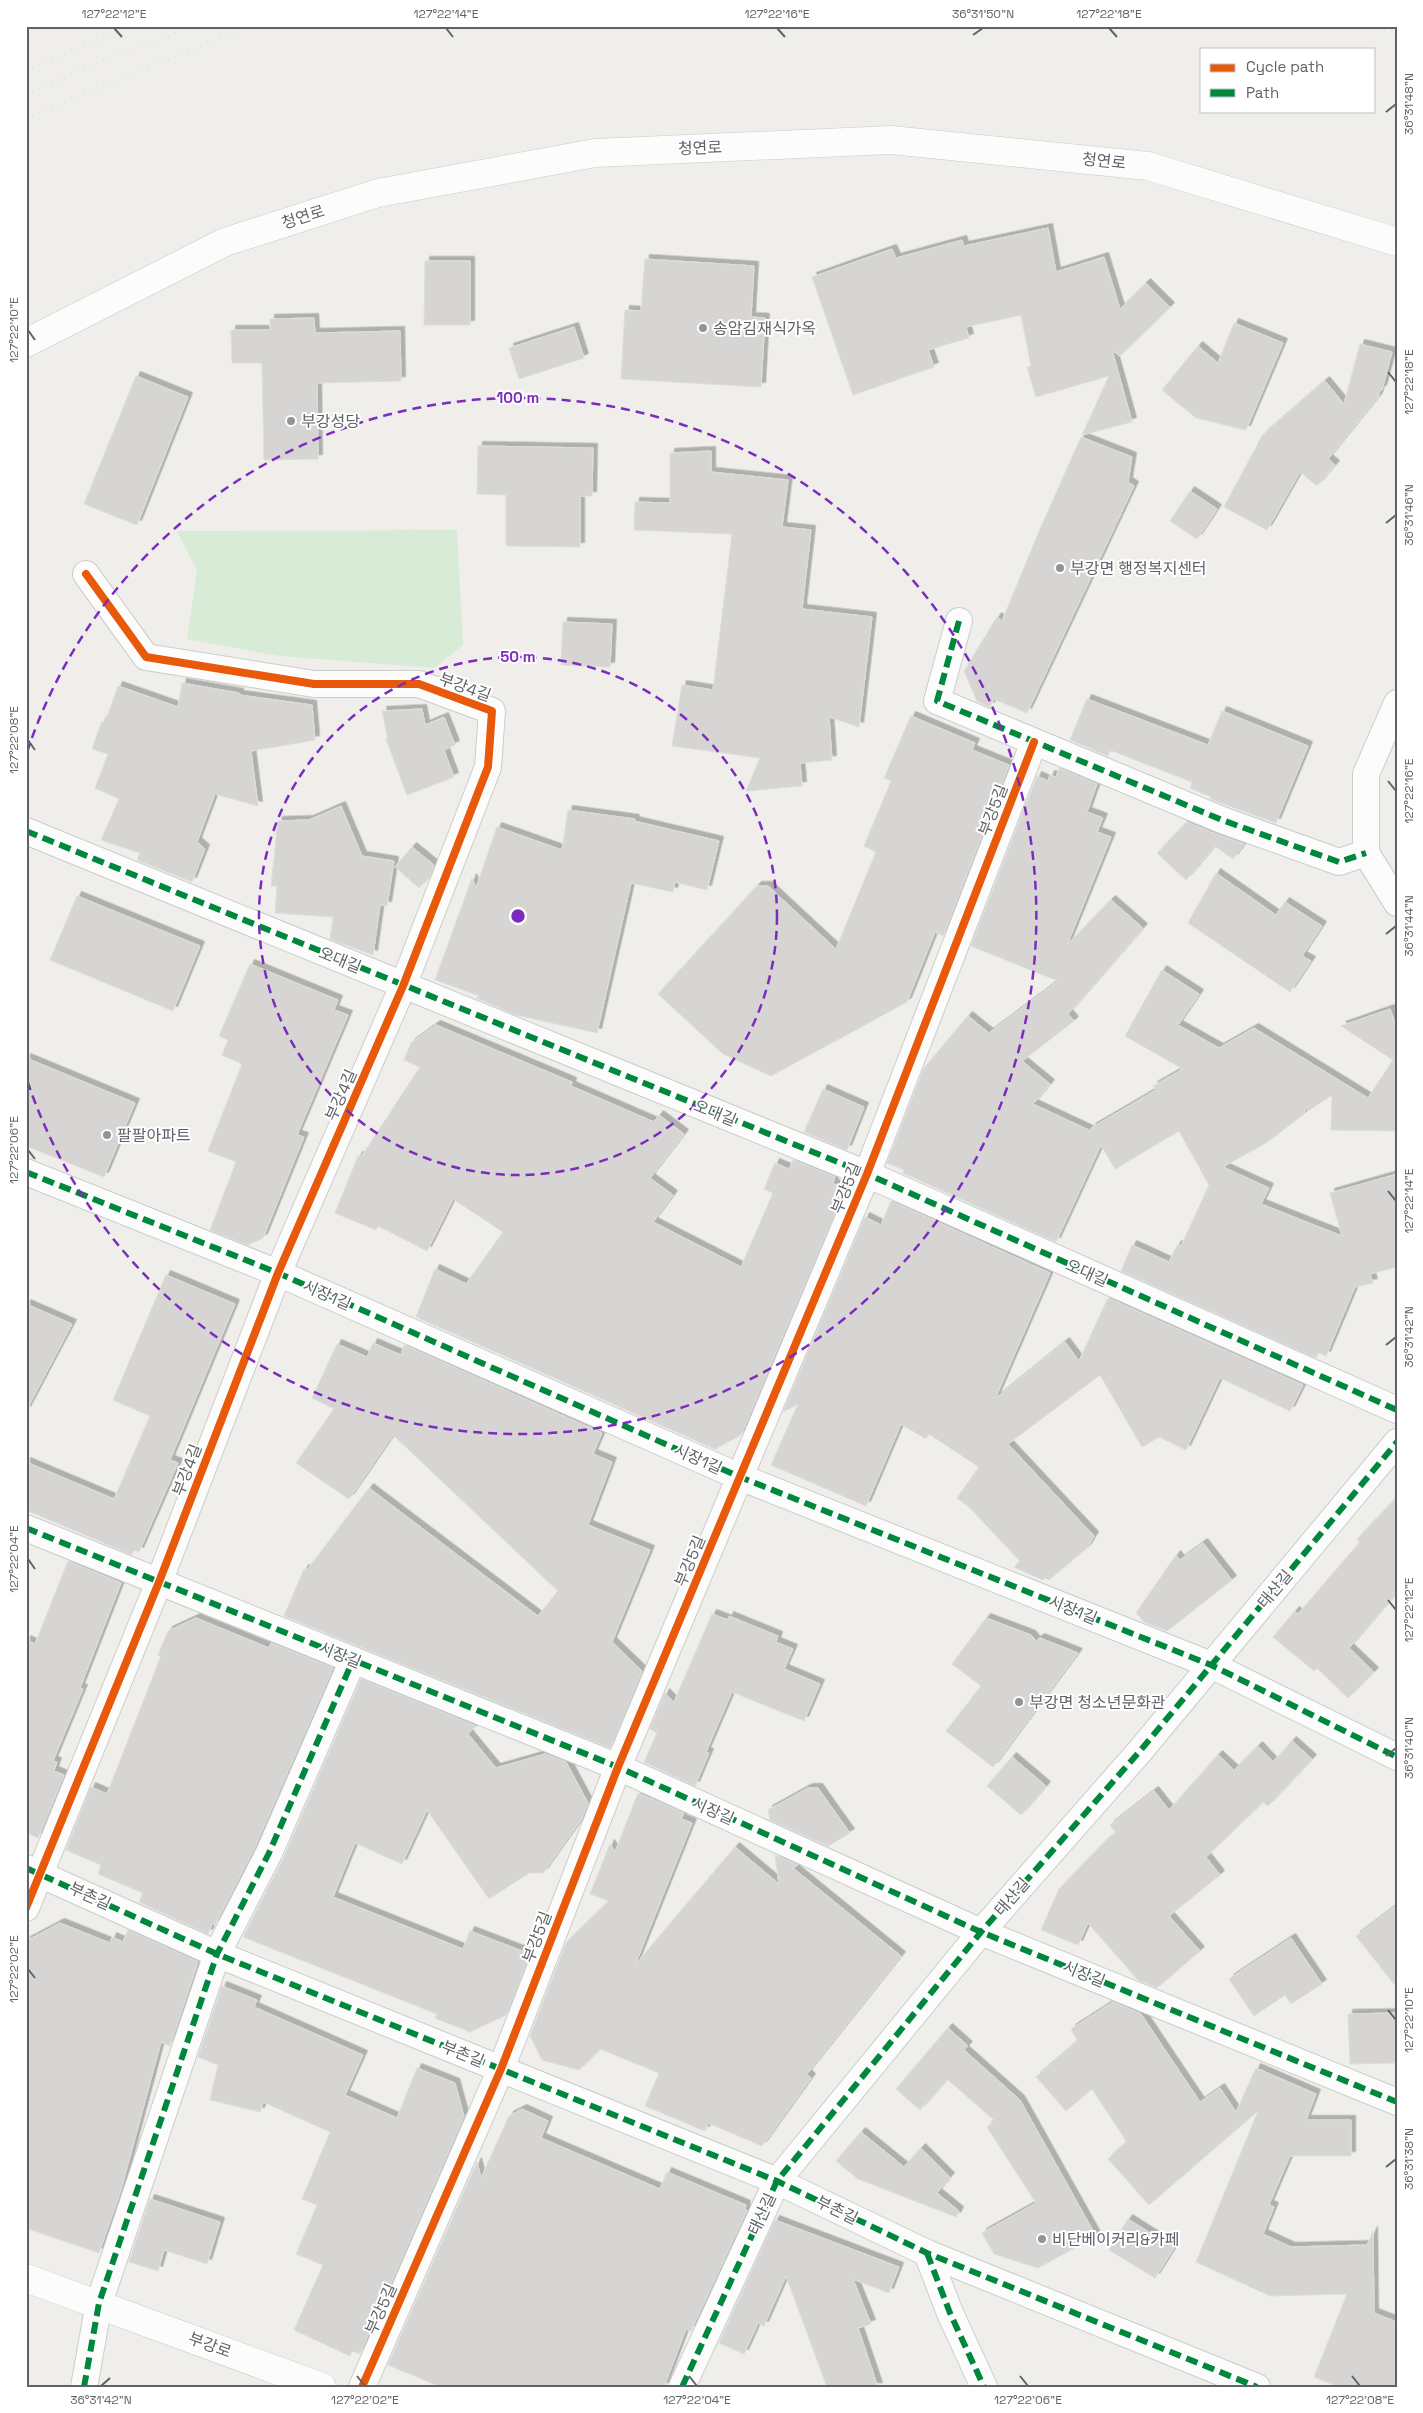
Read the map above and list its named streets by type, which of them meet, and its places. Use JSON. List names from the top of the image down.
{
  "streets": {
    "main road": ["청연로", "부강로"],
    "street": [
      "부강4길",
      "부강5길",
      "오대길",
      "시장1길",
      "태산길",
      "시장길",
      "부촌길"
    ]
  },
  "crossings": [
    ["부강4길", "오대길"],
    ["부강4길", "시장1길"],
    ["부강4길", "시장길"],
    ["부강4길", "부촌길"],
    ["부강5길", "오대길"],
    ["부강5길", "시장1길"],
    ["부강5길", "시장길"],
    ["부강5길", "부촌길"],
    ["시장1길", "태산길"],
    ["태산길", "시장길"],
    ["태산길", "부촌길"]
  ],
  "places": [
    "송암김재식가옥",
    "부강성당",
    "부강면 행정복지센터",
    "팔팔아파트",
    "부강면 청소년문화관",
    "비단베이커리&카페"
  ],
  "legend": ["Cycle path", "Path"],
  "coordinates": [
    "127°22'12\"E",
    "127°22'14\"E",
    "127°22'16\"E",
    "36°31'50\"N",
    "127°22'18\"E",
    "36°31'48\"N",
    "127°22'10\"E",
    "36°31'46\"N",
    "127°22'08\"E",
    "36°31'44\"N",
    "127°22'06\"E",
    "36°31'42\"N",
    "127°22'04\"E",
    "36°31'40\"N",
    "127°22'02\"E",
    "36°31'38\"N"
  ],
  "rings": ["100 m", "50 m"]
}
